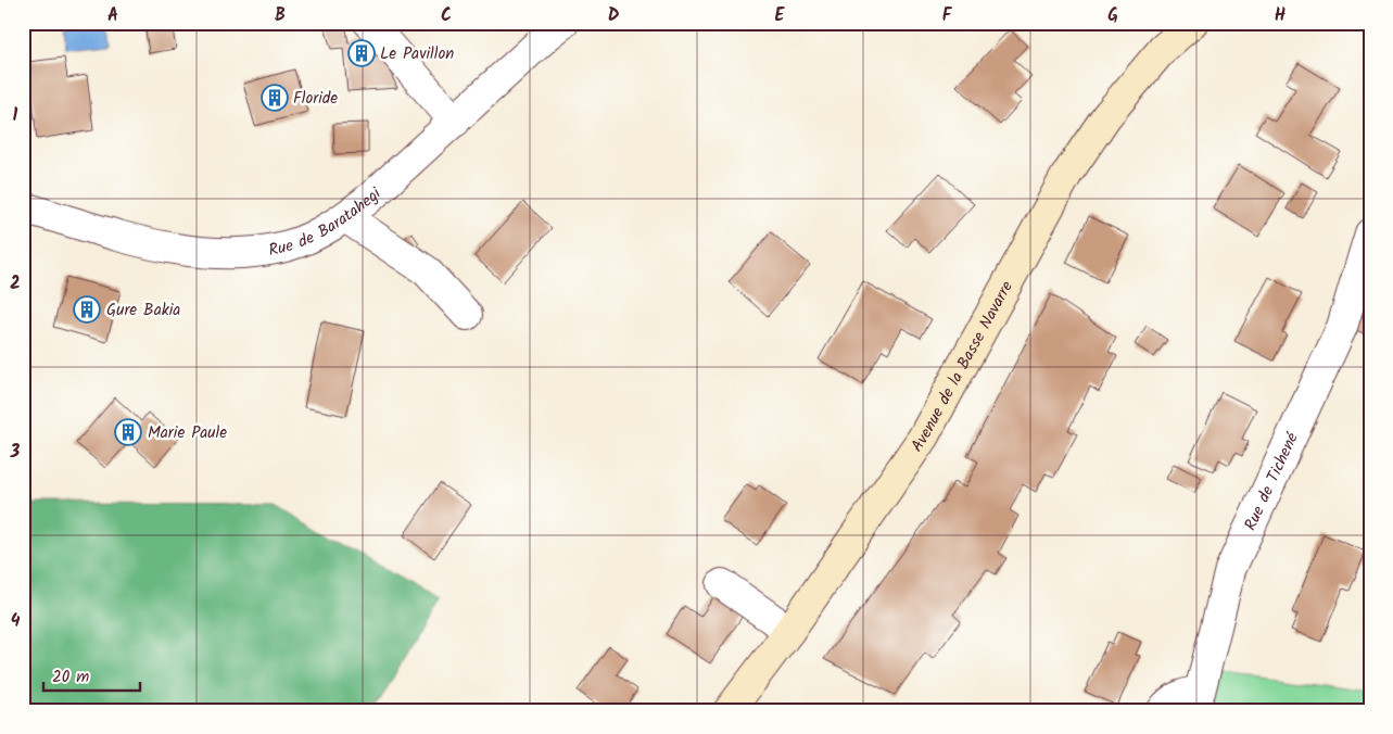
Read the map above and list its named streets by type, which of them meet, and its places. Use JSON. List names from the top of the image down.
{
  "streets": {
    "street": ["Rue de Baratahegi", "Avenue de la Basse Navarre", "Rue de Tichené"]
  },
  "places": {
    "building": [
      "Le Pavillon",
      "Floride",
      "Gure Bakia",
      "Marie Paule"
    ]
  },
  "scale_bar": "20 m",
  "grid": {
    "columns": [
      "A",
      "B",
      "C",
      "D",
      "E",
      "F",
      "G",
      "H"
    ],
    "rows": [
      "1",
      "2",
      "3",
      "4"
    ]
  }
}
